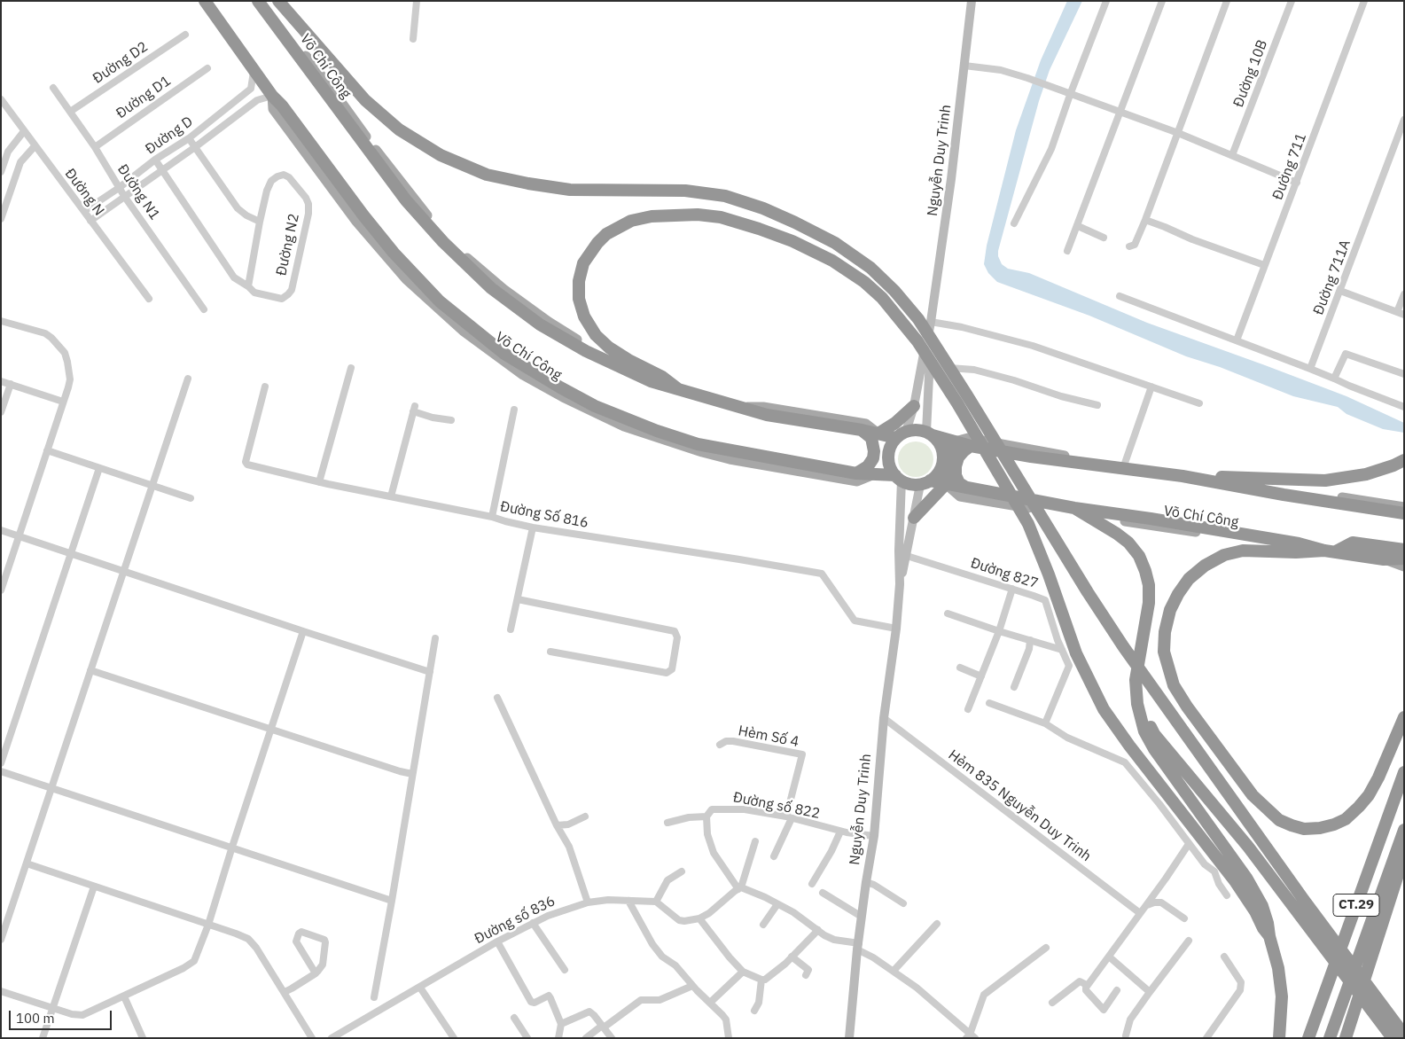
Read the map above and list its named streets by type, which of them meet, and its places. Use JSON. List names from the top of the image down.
{
  "streets": {
    "highway": ["Võ Chí Công", "CT.29"],
    "main road": ["Nguyễn Duy Trinh"],
    "street": [
      "Đường D2",
      "Đường 10B",
      "Đường D1",
      "Đường D",
      "Đường 711",
      "Đường N",
      "Đường N1",
      "Đường N2",
      "Đường 711A",
      "Đường Số 816",
      "Đường 827",
      "Hèm Số 4",
      "Đường số 822",
      "Hẻm 835 Nguyễn Duy Trinh",
      "Đường số 836"
    ]
  },
  "crossings": [
    ["Đường D2", "Đường N1"],
    ["Võ Chí Công", "Đường D"],
    ["Võ Chí Công", "Nguyễn Duy Trinh"],
    ["Đường D1", "Đường N1"],
    ["Đường D", "Đường N"],
    ["Đường D", "Đường N1"],
    ["Đường D", "Đường N2"],
    ["Nguyễn Duy Trinh", "Đường Số 816"],
    ["Nguyễn Duy Trinh", "Đường 827"],
    ["Nguyễn Duy Trinh", "Đường số 822"],
    ["Nguyễn Duy Trinh", "Hẻm 835 Nguyễn Duy Trinh"],
    ["Hèm Số 4", "Đường số 822"]
  ],
  "scale_bar": "100 m"
}
